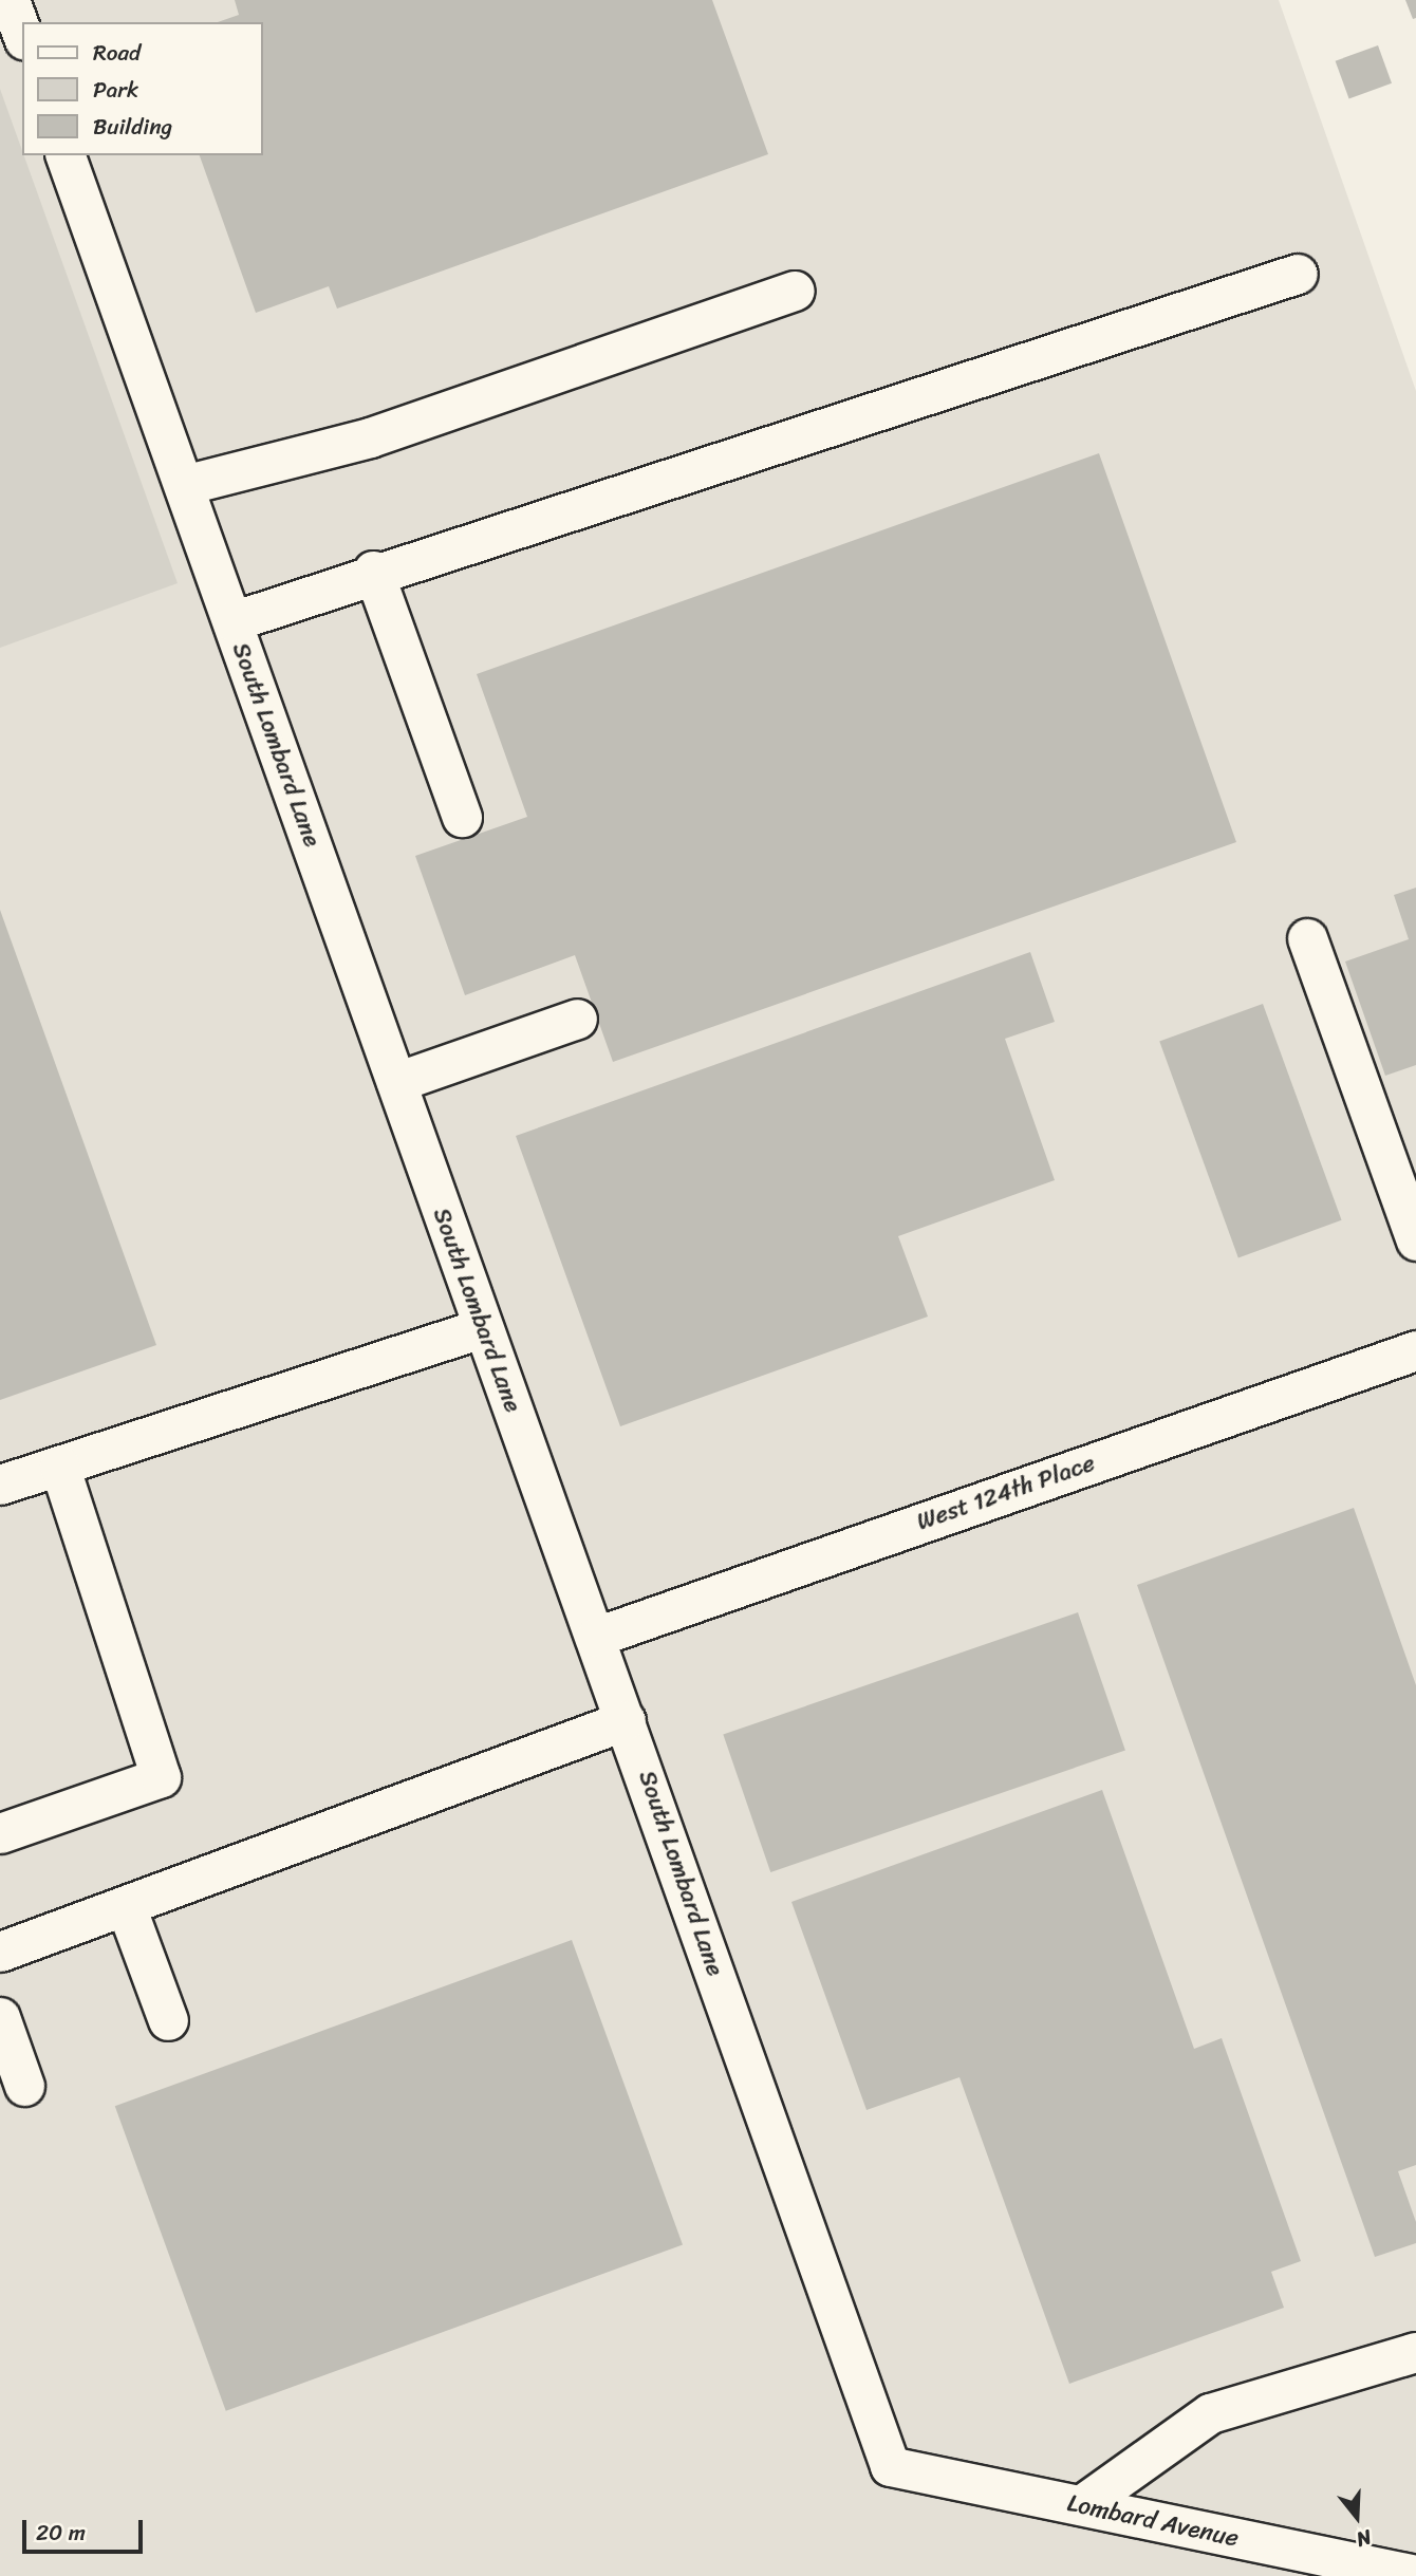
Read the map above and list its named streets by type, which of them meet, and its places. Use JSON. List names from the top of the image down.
{
  "streets": {
    "street": ["South Lombard Lane", "West 124th Place", "Lombard Avenue"]
  },
  "crossings": [
    ["South Lombard Lane", "West 124th Place"],
    ["South Lombard Lane", "Lombard Avenue"]
  ],
  "legend": ["Road", "Park", "Building"],
  "scale_bar": "20 m",
  "north": "bottom"
}
